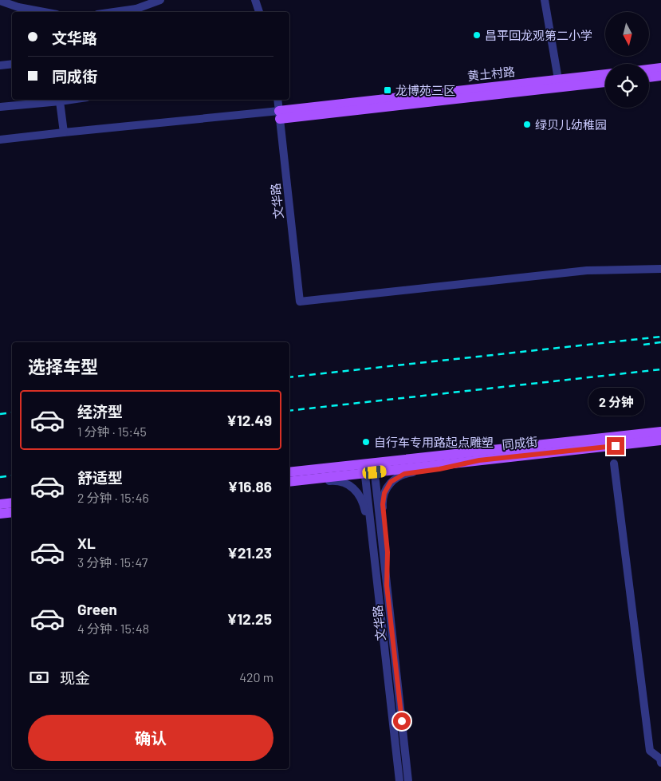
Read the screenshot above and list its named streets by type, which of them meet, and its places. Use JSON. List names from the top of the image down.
{
  "streets": {
    "main road": ["黄土村路", "同成街"],
    "street": ["文华路"]
  },
  "crossings": [
    ["黄土村路", "文华路"],
    ["文华路", "同成街"]
  ],
  "places": {
    "other": ["昌平回龙观第二小学", "绿贝儿幼稚园", "自行车专用路起点雕塑"],
    "transit": ["龙博苑三区"]
  },
  "north": "bottom",
  "page": {
    "banner": ["文华路", "同成街"],
    "heading": "选择车型",
    "bubble": "2 分钟",
    "list": [
      {
        "name": "经济型",
        "note": "1 分钟 · 15:45",
        "value": "¥12.49"
      },
      {
        "name": "舒适型",
        "note": "2 分钟 · 15:46",
        "value": "¥16.86"
      },
      {
        "name": "XL",
        "note": "3 分钟 · 15:47",
        "value": "¥21.23"
      },
      {
        "name": "Green",
        "note": "4 分钟 · 15:48",
        "value": "¥12.25"
      }
    ],
    "pay": ["现金", "420 m"],
    "buttons": "确认"
  }
}
